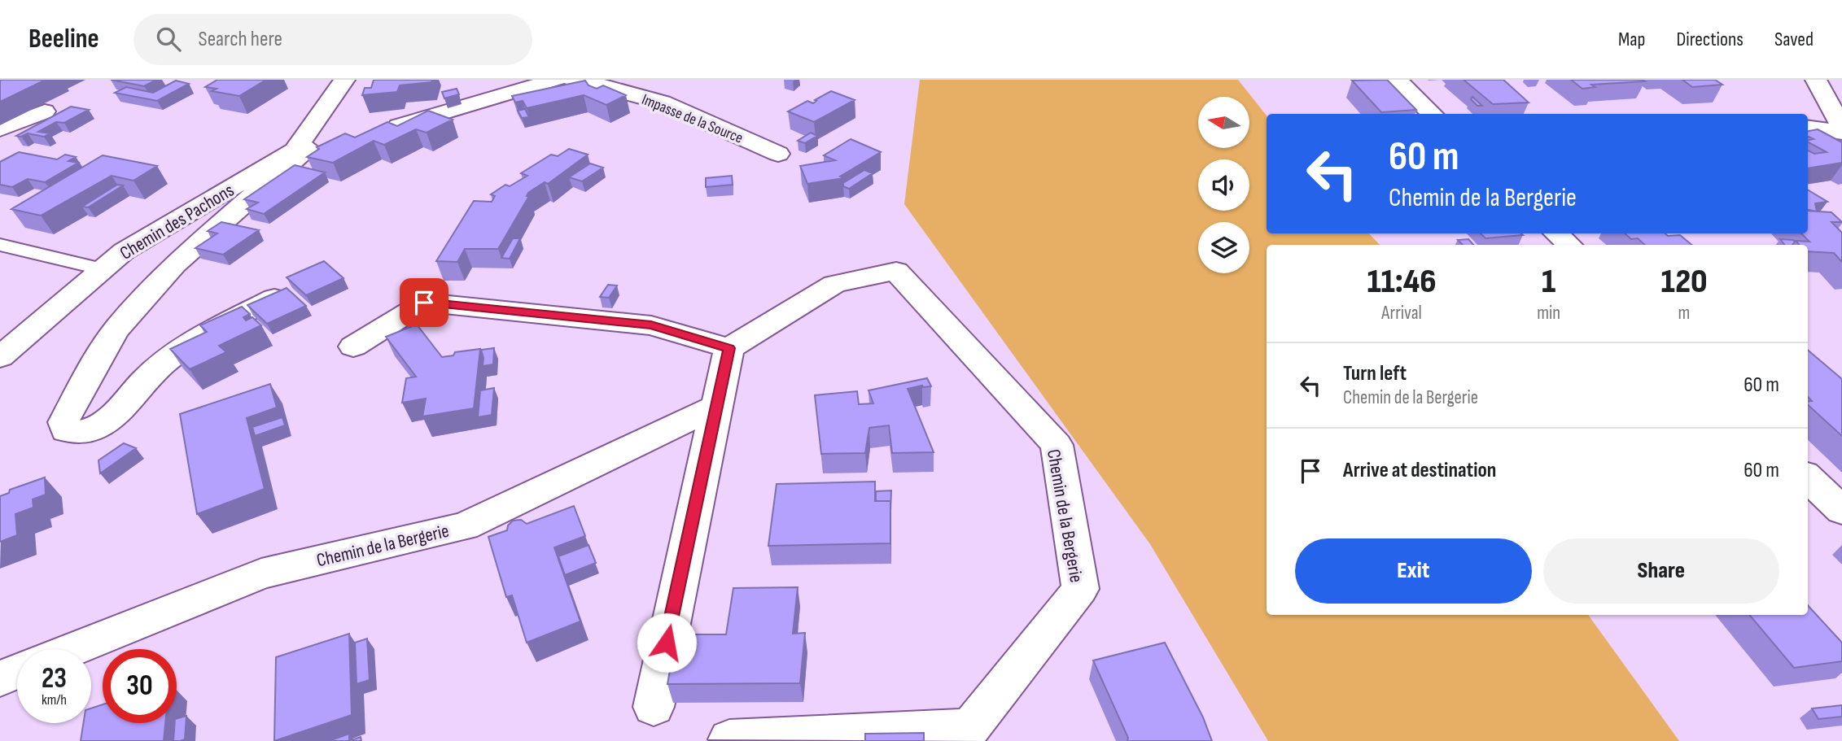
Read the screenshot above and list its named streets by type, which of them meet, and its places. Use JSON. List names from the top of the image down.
{
  "streets": {
    "street": ["Impasse de la Source", "Chemin des Pachons", "Chemin de la Bergerie"]
  },
  "north": "left",
  "page": {
    "header": "Beeline",
    "search": "Search here",
    "nav": ["Map", "Directions", "Saved"],
    "turn": ["60 m", "Chemin de la Bergerie"],
    "eta": [
      "11:46",
      "Arrival",
      "1",
      "min",
      "120",
      "m"
    ],
    "list": [
      {
        "name": "Turn left",
        "note": "Chemin de la Bergerie",
        "value": "60 m"
      },
      {
        "name": "Arrive at destination",
        "value": "60 m"
      }
    ],
    "buttons": ["Exit", "Share"],
    "speed": "23 km/h",
    "limit": "30"
  }
}
